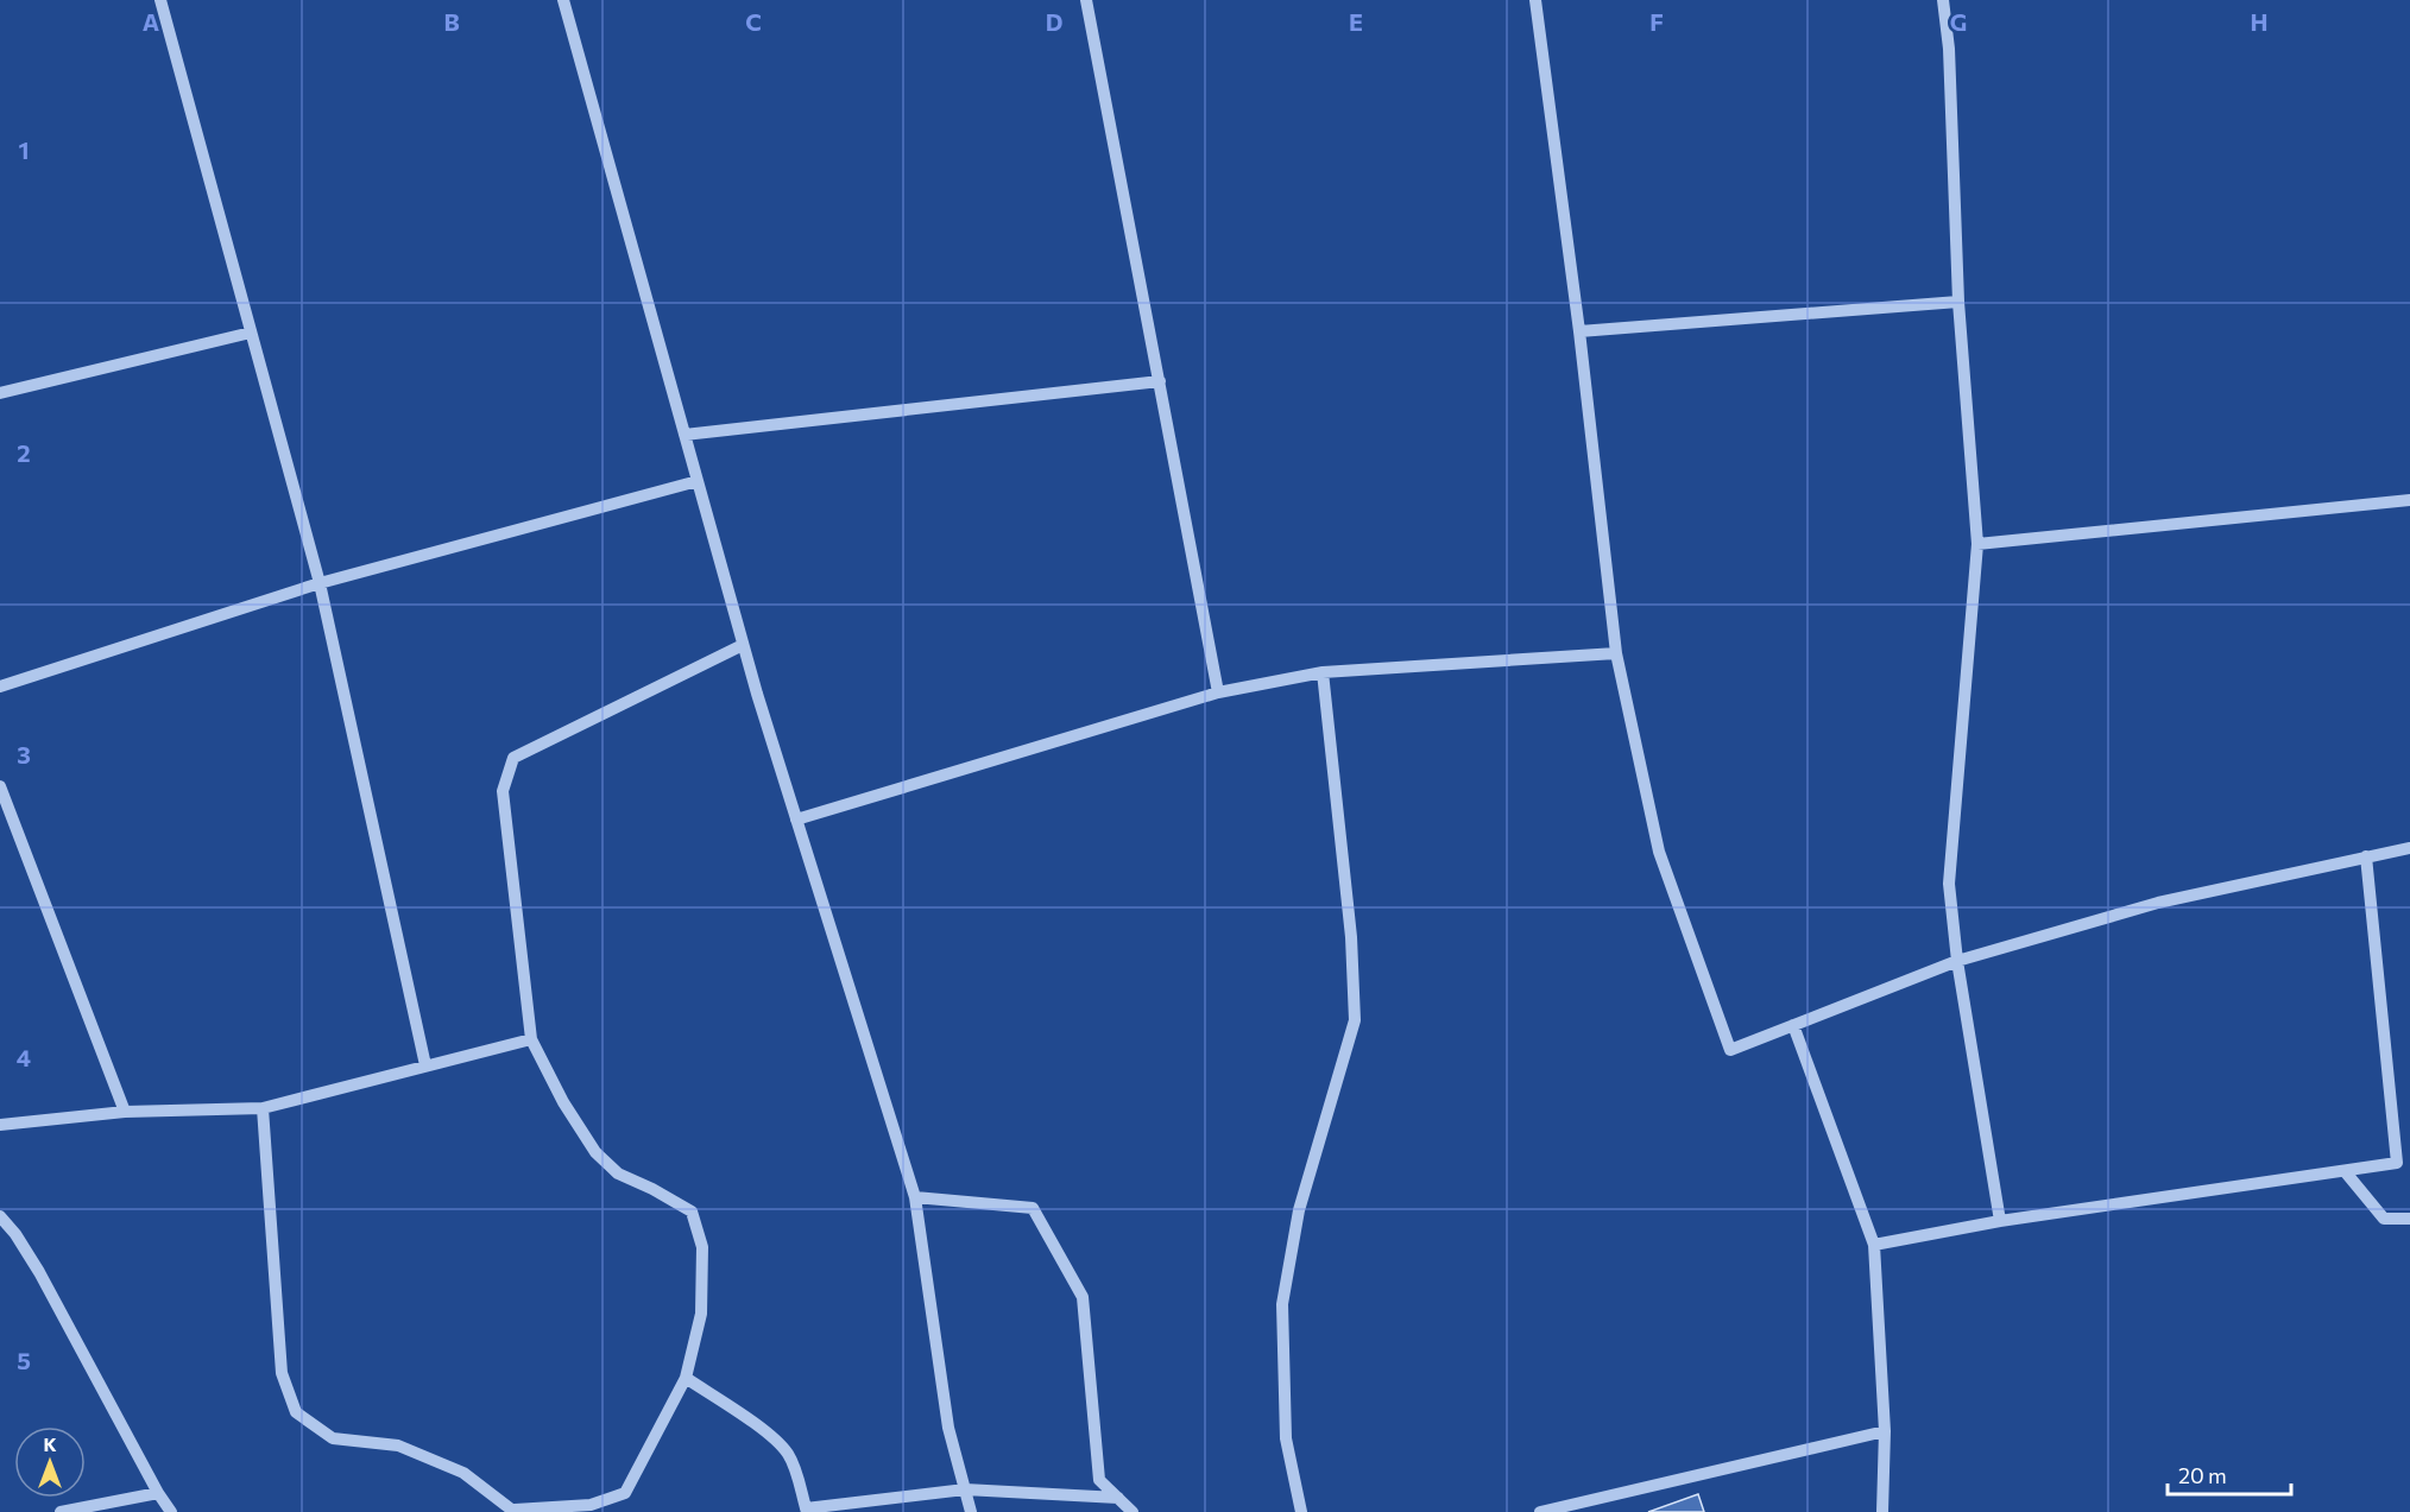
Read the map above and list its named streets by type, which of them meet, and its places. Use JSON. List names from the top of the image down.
{
  "scale_bar": "20 m",
  "north": "top",
  "grid": {
    "columns": [
      "A",
      "B",
      "C",
      "D",
      "E",
      "F",
      "G",
      "H"
    ],
    "rows": [
      "1",
      "2",
      "3",
      "4",
      "5"
    ]
  }
}
